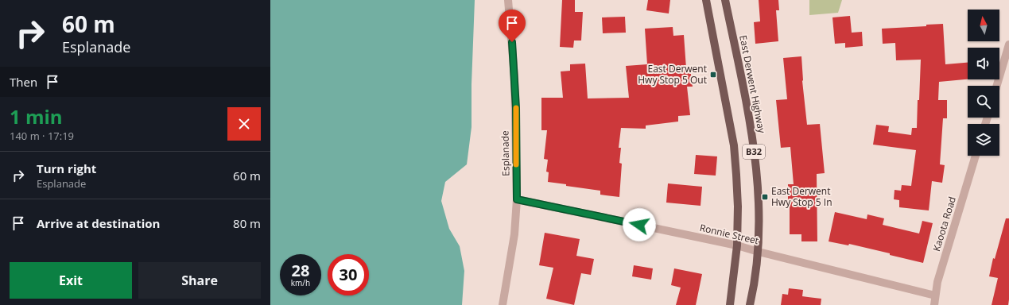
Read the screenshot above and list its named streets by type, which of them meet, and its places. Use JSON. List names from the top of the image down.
{
  "streets": {
    "main road": ["East Derwent Highway", "B32"],
    "street": ["Esplanade", "Kaoota Road", "Ronnie Street"]
  },
  "crossings": [
    ["East Derwent Highway", "Ronnie Street"],
    ["B32", "Ronnie Street"],
    ["Esplanade", "Ronnie Street"],
    ["Kaoota Road", "Ronnie Street"]
  ],
  "places": {
    "transit": ["East Derwent Hwy Stop 5 Out", "East Derwent Hwy Stop 5 In"]
  },
  "north": "top",
  "page": {
    "turn": ["60 m", "Esplanade"],
    "then": "Then",
    "heading": ["1 min", "140 m · 17:19"],
    "list": [
      {
        "name": "Turn right",
        "note": "Esplanade",
        "value": "60 m"
      },
      {
        "name": "Arrive at destination",
        "value": "80 m"
      }
    ],
    "speed": "28 km/h",
    "limit": "30",
    "buttons": ["Exit", "Share"]
  }
}
